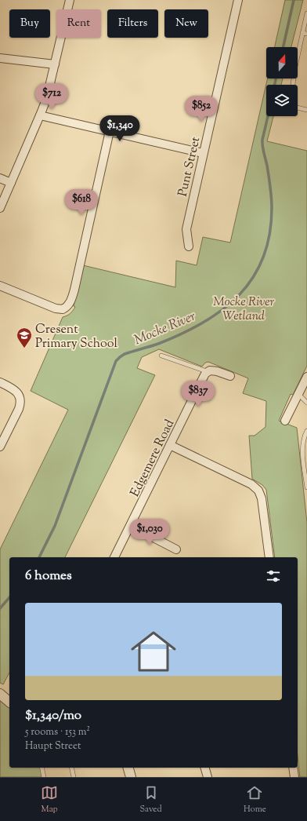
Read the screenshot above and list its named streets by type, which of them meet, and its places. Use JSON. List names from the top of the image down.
{
  "streets": {
    "street": ["Punt Street", "Edgemere Road"]
  },
  "water": ["Mocke River"],
  "parks": ["Mocke River Wetland"],
  "places": {
    "school or university": ["Cresent Primary School"]
  },
  "north": "top",
  "page": {
    "chip": [
      "Buy",
      "Rent",
      "Filters",
      "New"
    ],
    "price": [
      "$712",
      "$852",
      "$1,340",
      "$618",
      "$837",
      "$1,030"
    ],
    "heading": "6 homes",
    "list": [
      {
        "name": "$1,340/mo",
        "note": "5 rooms · 153 m² · Haupt Street"
      }
    ],
    "tabs": ["Map", "Saved", "Home"]
  }
}
